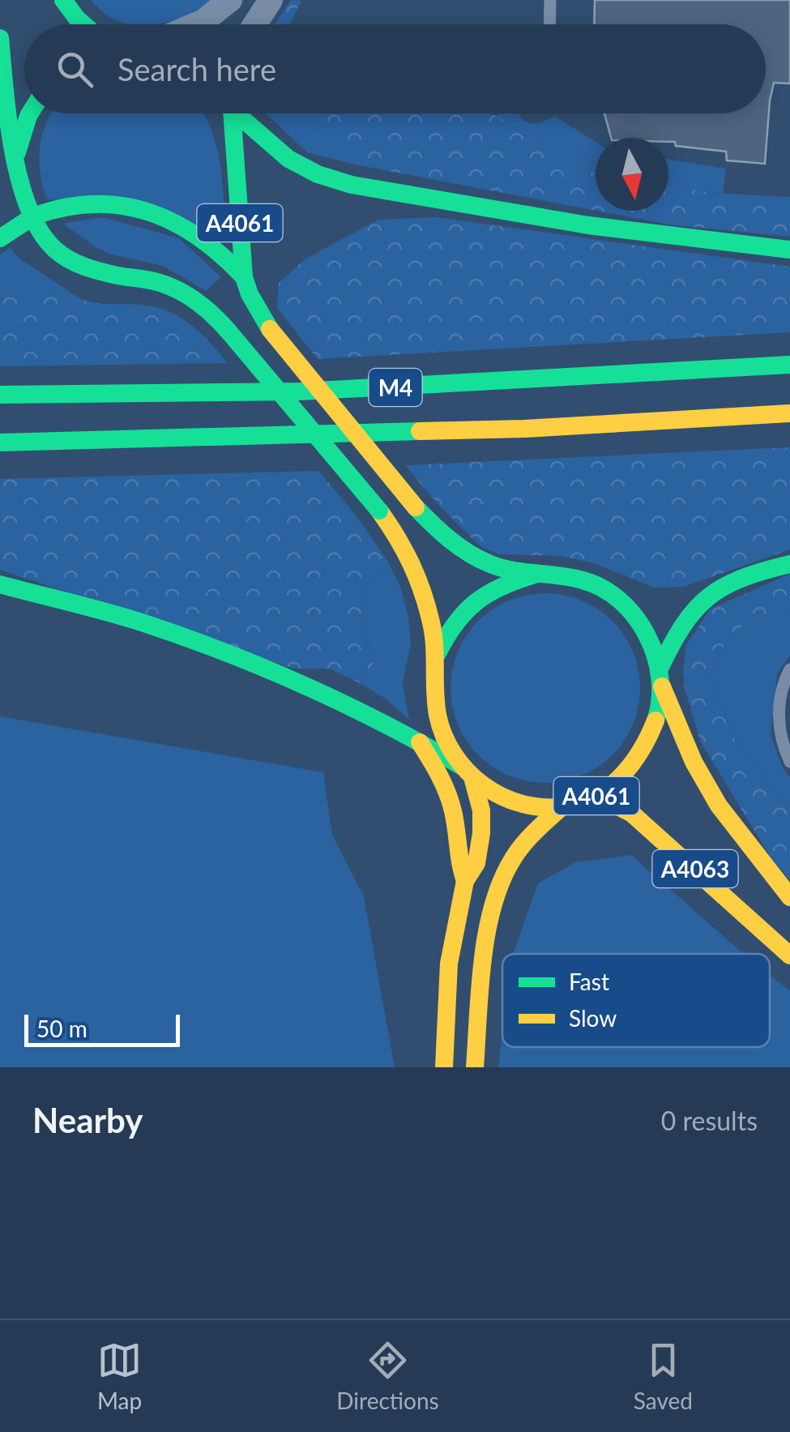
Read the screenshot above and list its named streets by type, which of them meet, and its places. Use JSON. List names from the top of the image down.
{
  "streets": {
    "main road": ["A4061", "M4", "A4063"]
  },
  "crossings": [
    ["A4061", "A4063"]
  ],
  "legend": ["Fast", "Slow"],
  "scale_bar": "50 m",
  "north": "bottom",
  "page": {
    "search": "Search here",
    "scale": "50 m",
    "heading": ["Nearby", "0 results"],
    "nav": ["Map", "Directions", "Saved"]
  }
}
